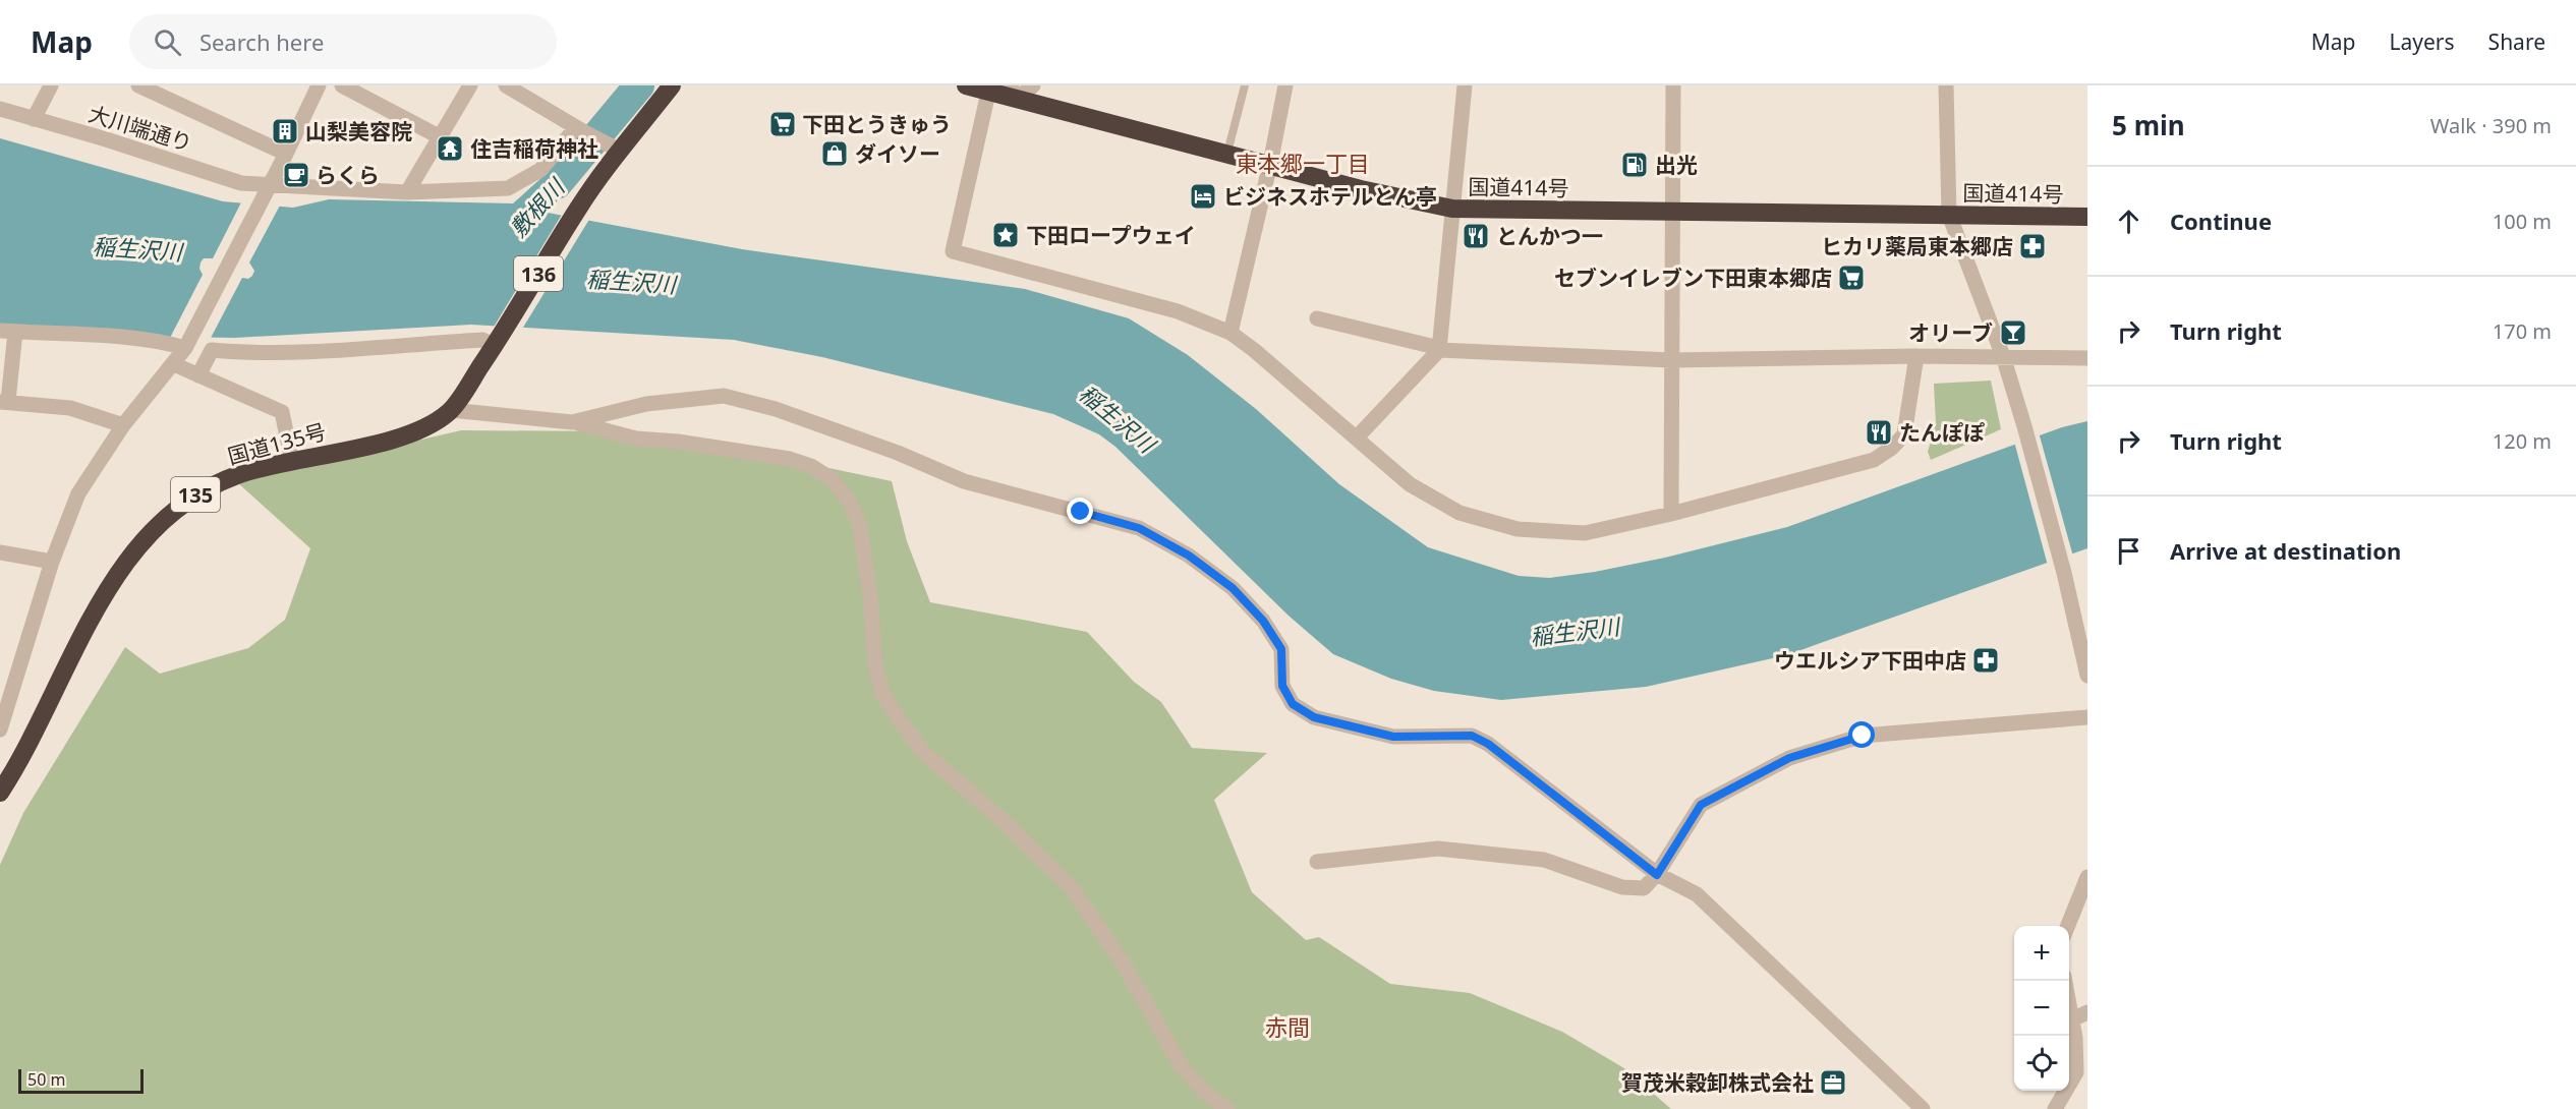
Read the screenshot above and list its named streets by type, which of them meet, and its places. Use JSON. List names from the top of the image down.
{
  "streets": {
    "highway": [
      "国道414号",
      "136",
      "国道135号",
      "135"
    ],
    "street": ["大川端通り"]
  },
  "crossings": [
    ["136", "国道135号"]
  ],
  "districts": ["東本郷一丁目", "赤間"],
  "water": ["敷根川", "稲生沢川"],
  "places": {
    "supermarket": ["下田とうきゅう", "セブンイレブン下田東本郷店"],
    "building": ["山梨美容院"],
    "temple": ["住吉稲荷神社"],
    "shop": ["ダイソー"],
    "fuel station": ["出光"],
    "cafe": ["らくら"],
    "hotel": ["ビジネスホテルとん亭"],
    "place": ["下田ロープウェイ"],
    "restaurant": ["とんかつ一", "たんぽぽ"],
    "pharmacy": ["ヒカリ薬局東本郷店", "ウエルシア下田中店"],
    "bar": ["オリーブ"],
    "office": ["賀茂米穀卸株式会社"]
  },
  "scale_bar": "50 m",
  "page": {
    "header": "Map",
    "search": "Search here",
    "nav": ["Map", "Layers", "Share"],
    "heading": ["5 min", "Walk · 390 m"],
    "list": [
      ["Continue", "100 m"],
      ["Turn right", "170 m"],
      ["Turn right", "120 m"],
      "Arrive at destination"
    ],
    "map_buttons": ["+", "−"],
    "scale": "50 m"
  }
}
